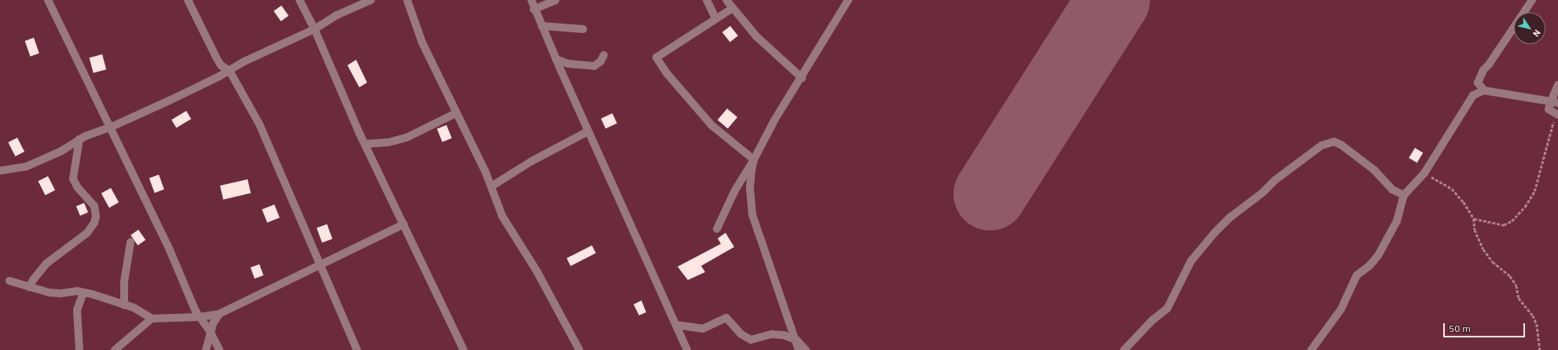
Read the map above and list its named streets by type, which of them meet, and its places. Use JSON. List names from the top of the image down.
{
  "scale_bar": "50 m",
  "north": "bottom right"
}
